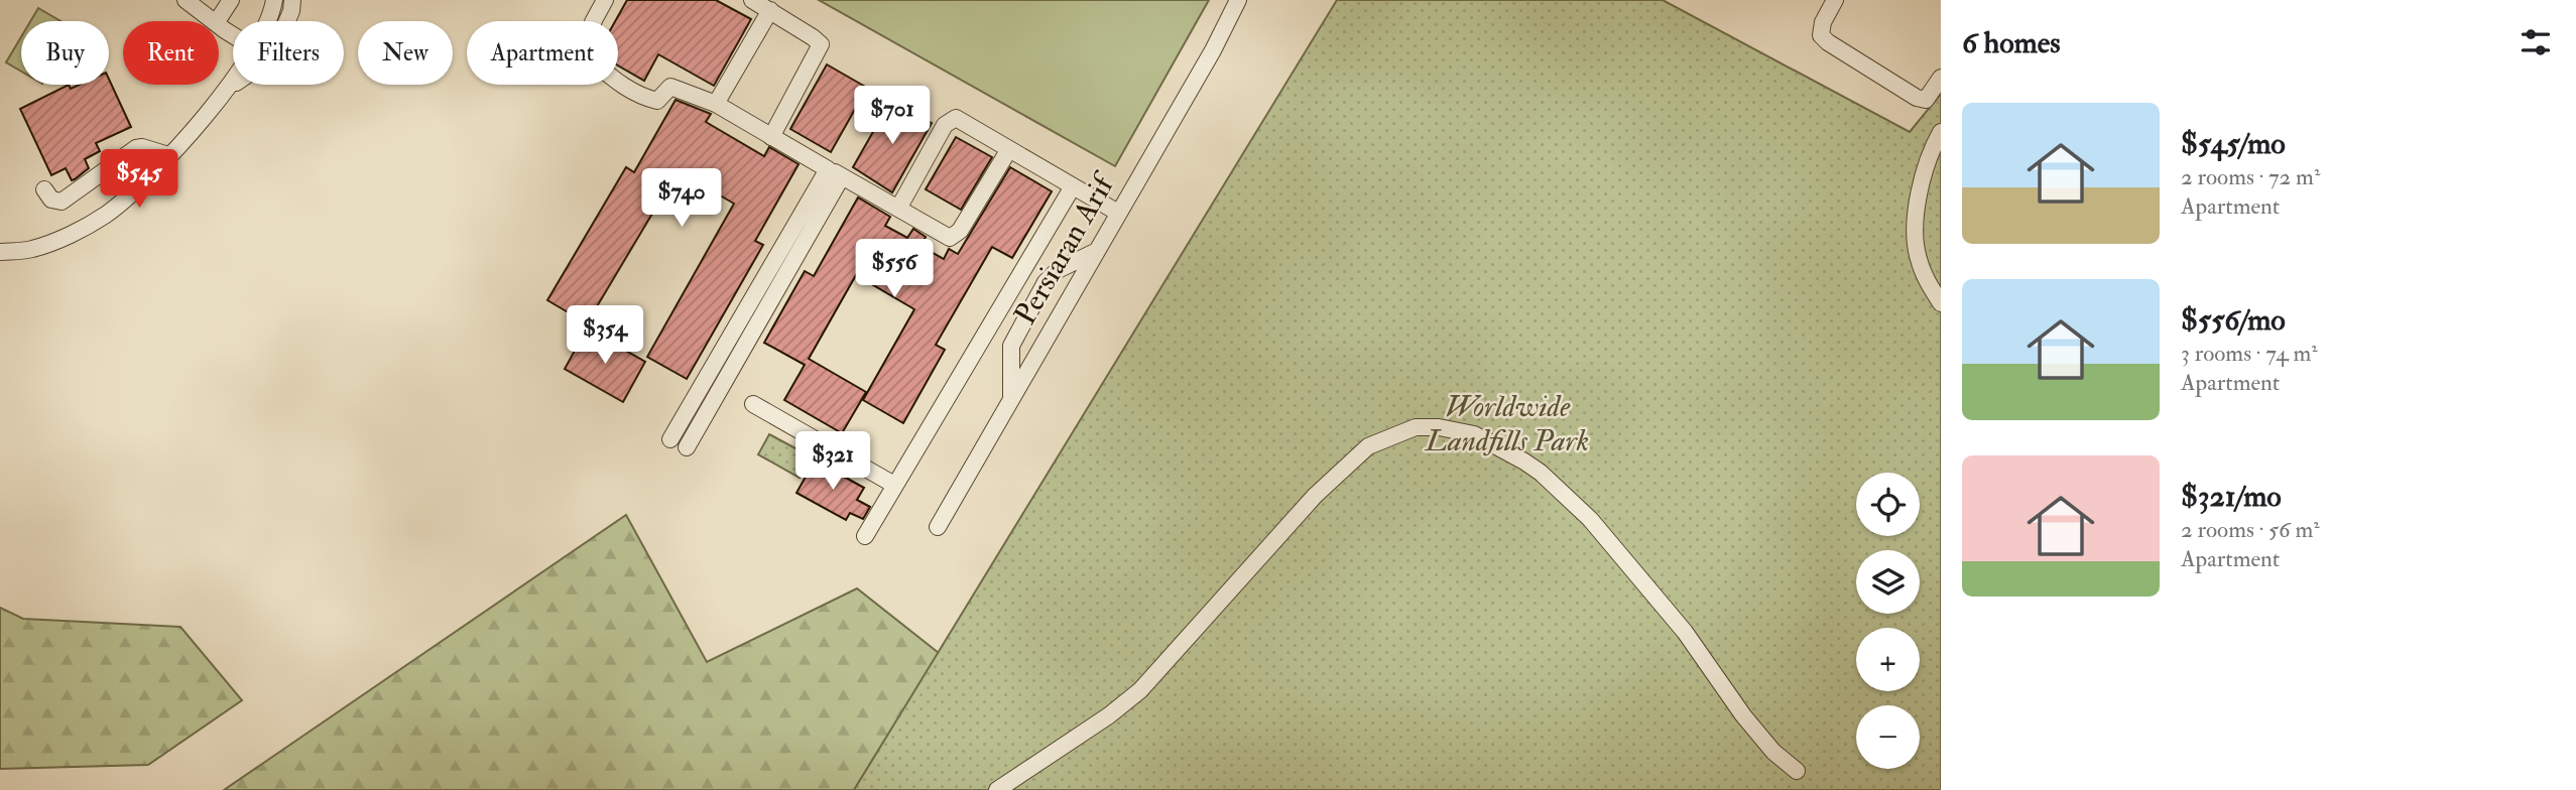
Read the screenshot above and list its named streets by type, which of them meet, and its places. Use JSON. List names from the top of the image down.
{
  "streets": {
    "street": ["Persiaran Arif"]
  },
  "parks": ["Worldwide Landfills Park"],
  "page": {
    "heading": "6 homes",
    "chip": [
      "Buy",
      "Rent",
      "Filters",
      "New",
      "Apartment"
    ],
    "list": [
      {
        "name": "$545/mo",
        "note": "2 rooms · 72 m² · Apartment"
      },
      {
        "name": "$556/mo",
        "note": "3 rooms · 74 m² · Apartment"
      },
      {
        "name": "$321/mo",
        "note": "2 rooms · 56 m² · Apartment"
      }
    ],
    "price": [
      "$701",
      "$545",
      "$740",
      "$556",
      "$354",
      "$321"
    ],
    "map_buttons": ["+", "−"]
  }
}
